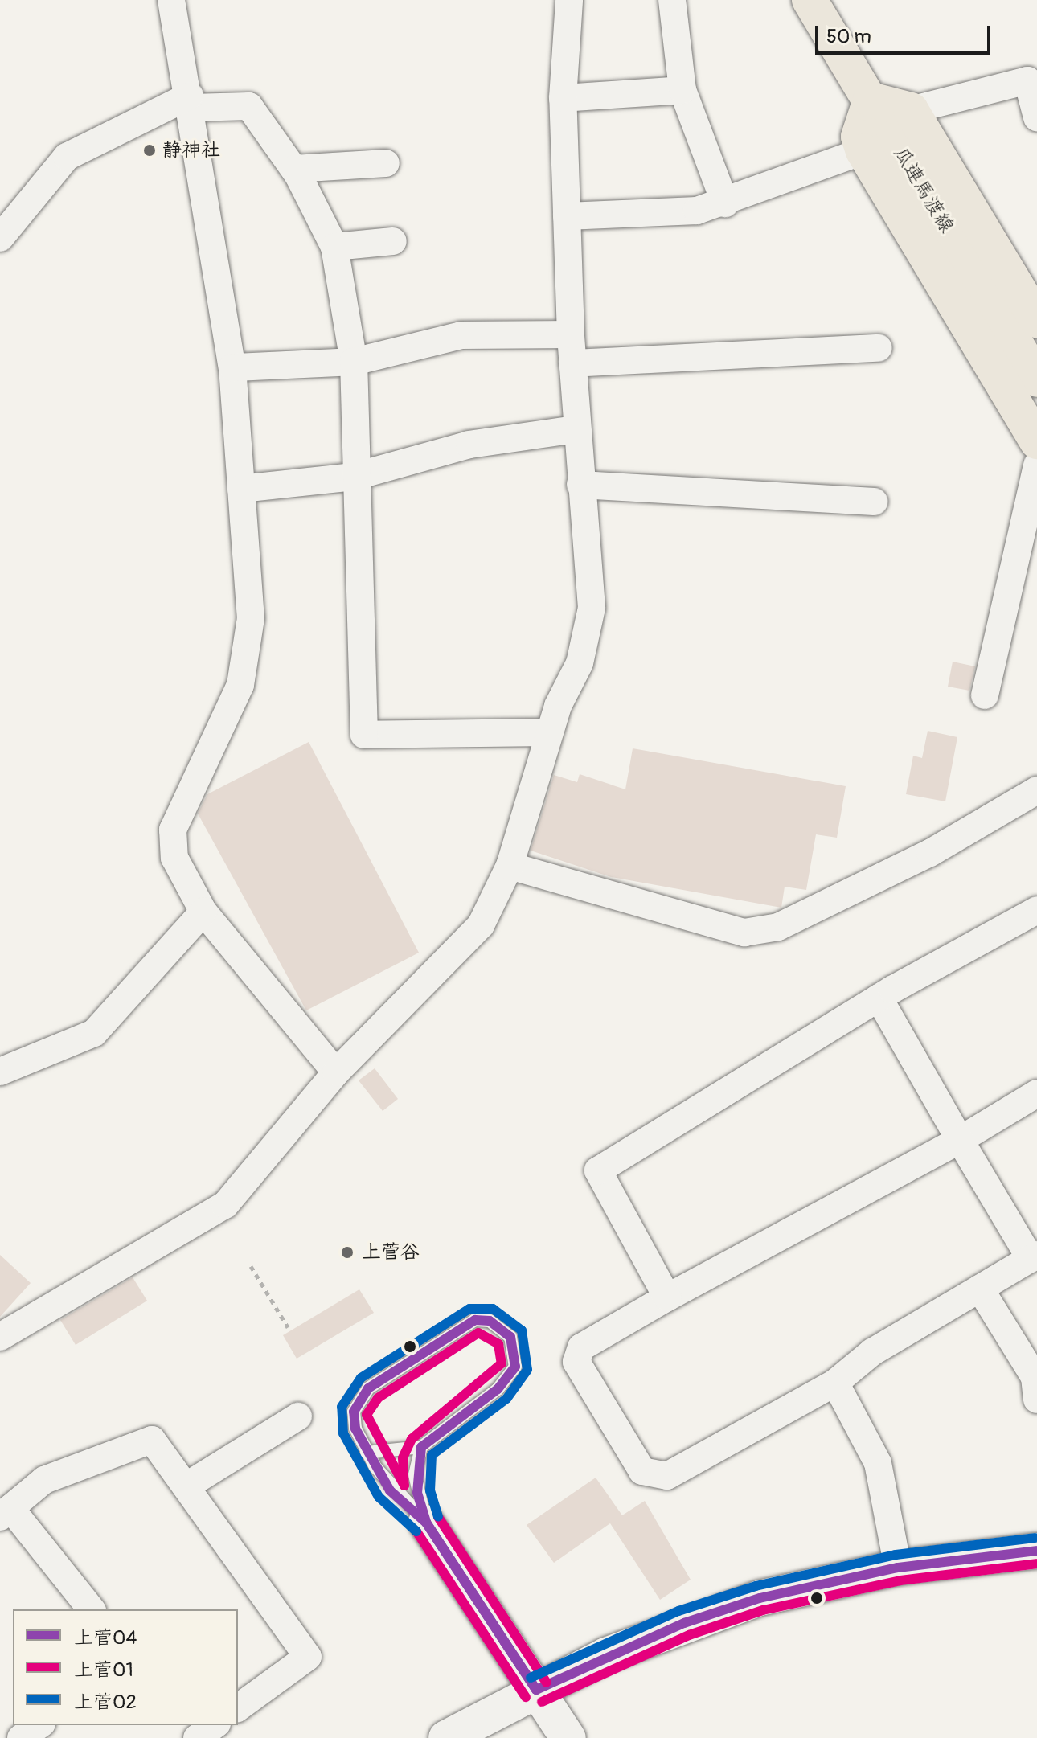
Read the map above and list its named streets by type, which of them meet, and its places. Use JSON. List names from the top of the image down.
{
  "streets": {
    "main road": ["瓜連馬渡線"]
  },
  "places": ["静神社", "上菅谷"],
  "lines": ["transit line 上菅02", "transit line 上菅04", "transit line 上菅01"],
  "legend": ["上菅04", "上菅01", "上菅02"],
  "scale_bar": "50 m"
}
